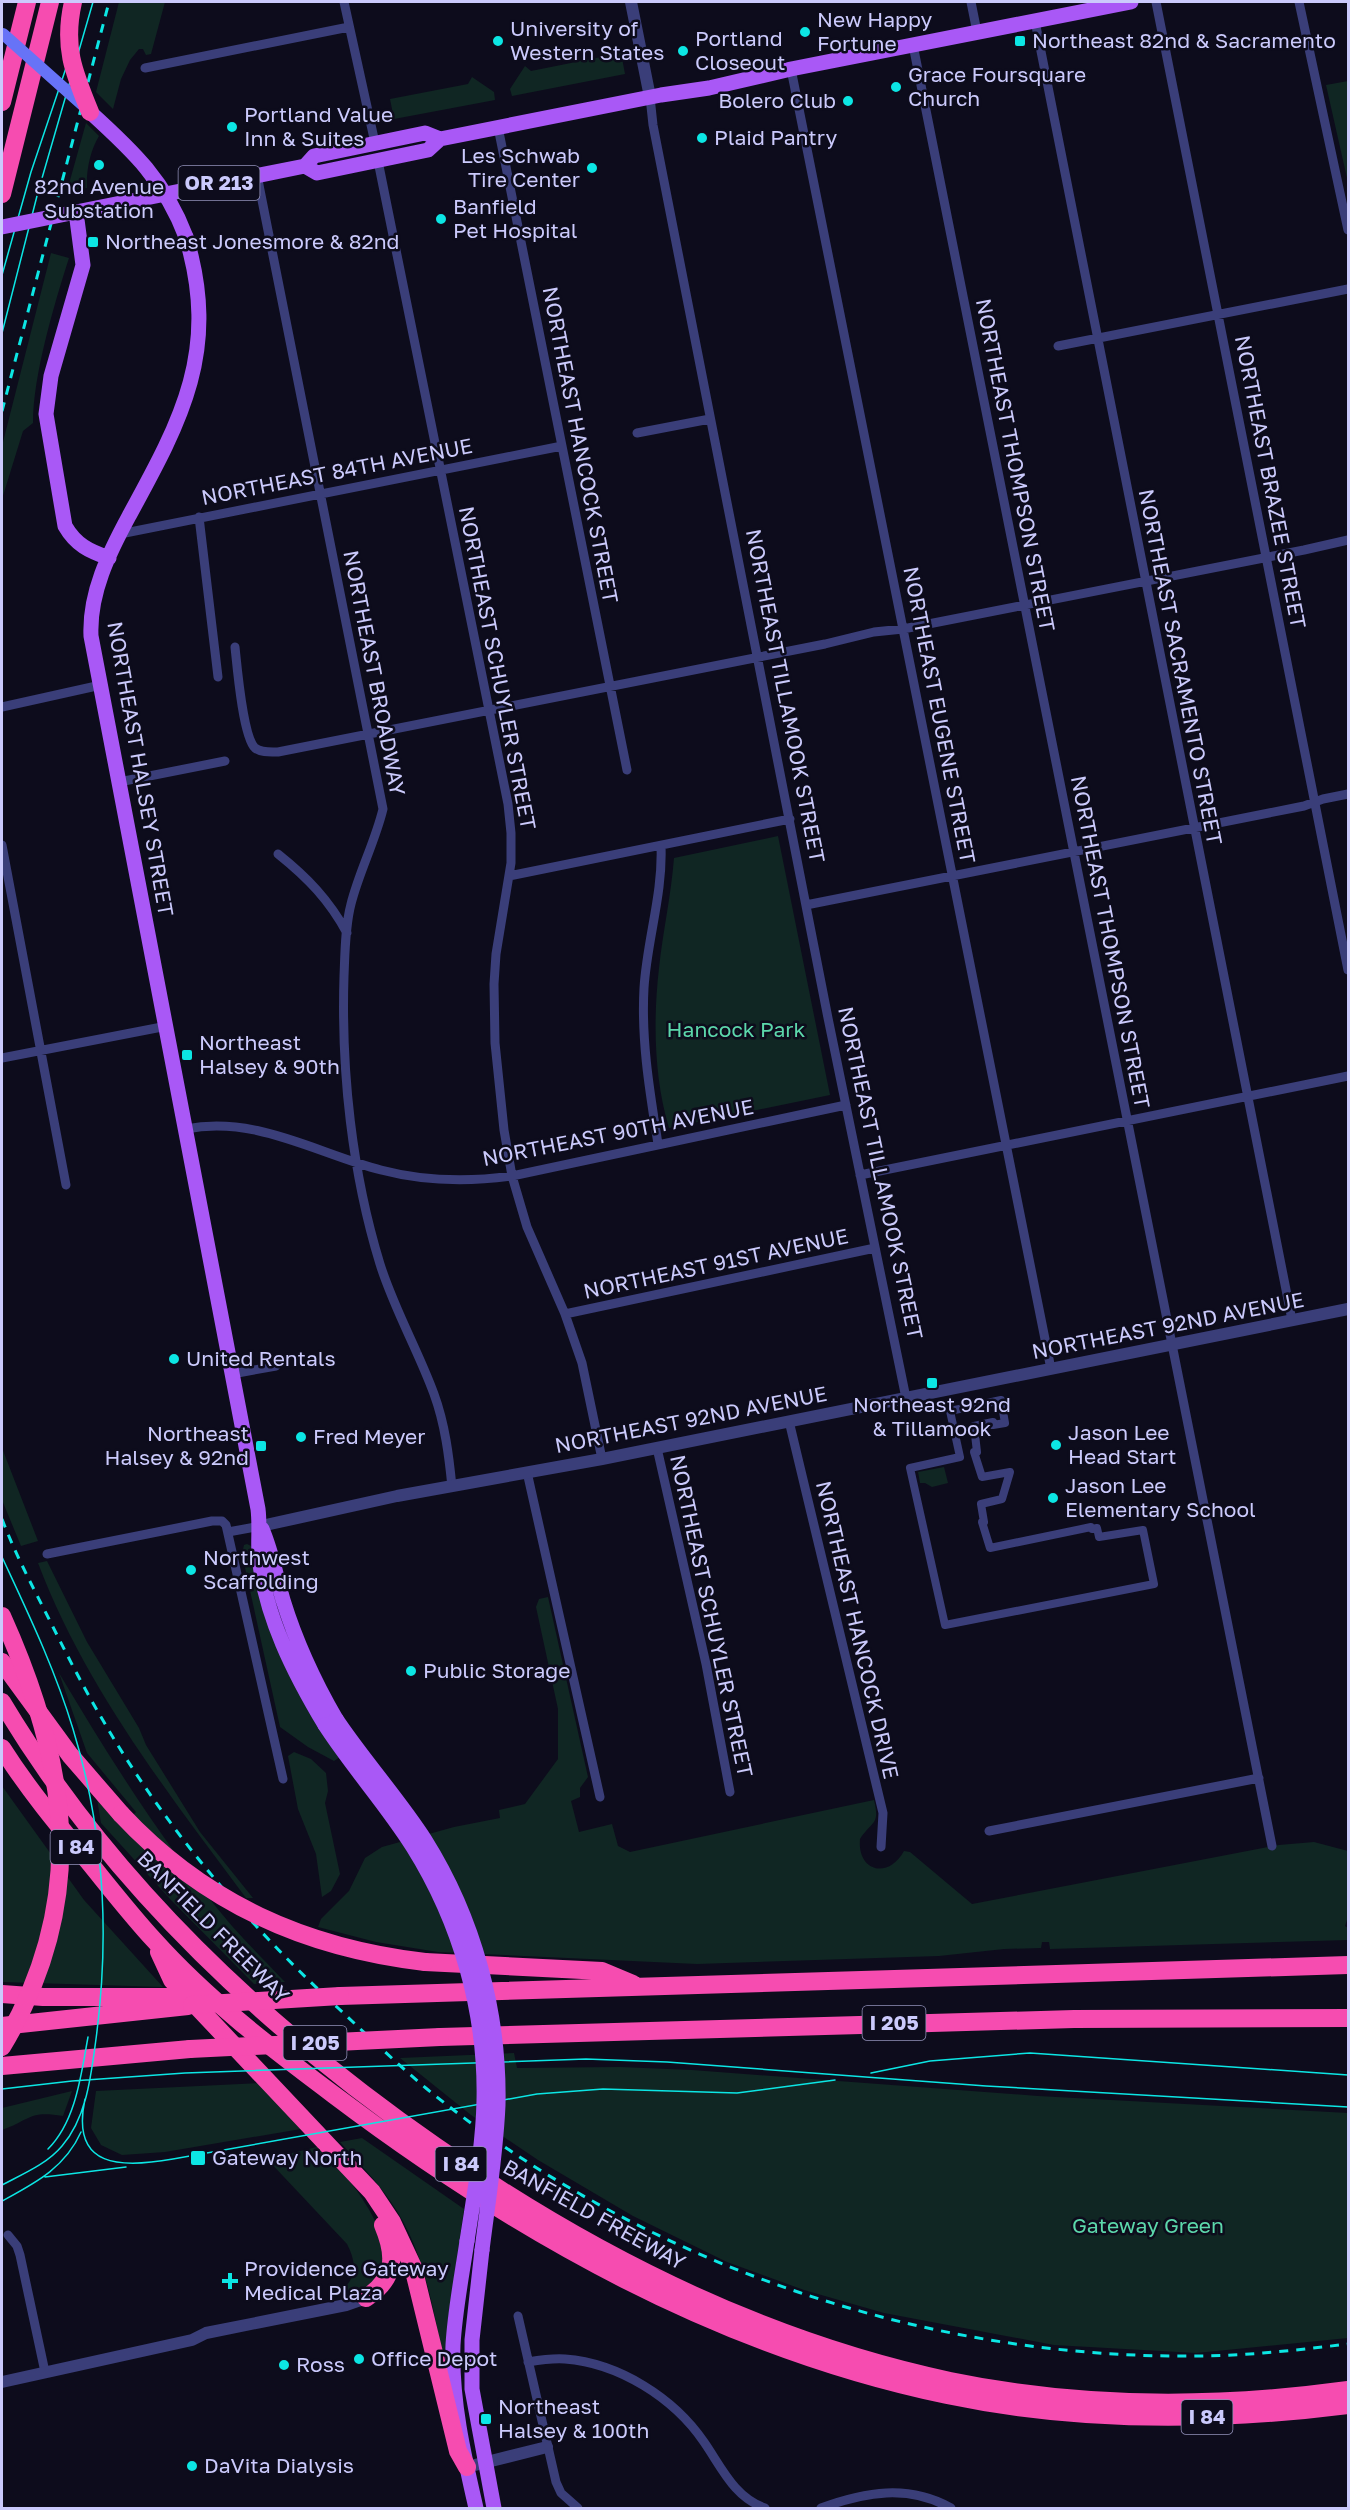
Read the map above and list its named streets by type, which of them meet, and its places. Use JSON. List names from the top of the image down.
{
  "streets": {
    "highway": ["I 84", "BANFIELD FREEWAY", "I 205"],
    "main road": ["OR 213", "NORTHEAST HALSEY STREET"],
    "street": [
      "NORTHEAST HANCOCK STREET",
      "NORTHEAST THOMPSON STREET",
      "NORTHEAST 84TH AVENUE",
      "NORTHEAST BRAZEE STREET",
      "NORTHEAST SACRAMENTO STREET",
      "NORTHEAST SCHUYLER STREET",
      "NORTHEAST BROADWAY",
      "NORTHEAST TILLAMOOK STREET",
      "NORTHEAST EUGENE STREET",
      "NORTHEAST 90TH AVENUE",
      "NORTHEAST 91ST AVENUE",
      "NORTHEAST 92ND AVENUE",
      "NORTHEAST HANCOCK DRIVE"
    ]
  },
  "crossings": [
    ["OR 213", "NORTHEAST HANCOCK STREET"],
    ["OR 213", "NORTHEAST THOMPSON STREET"],
    ["OR 213", "NORTHEAST SACRAMENTO STREET"],
    ["OR 213", "NORTHEAST SCHUYLER STREET"],
    ["OR 213", "NORTHEAST BROADWAY"],
    ["OR 213", "NORTHEAST TILLAMOOK STREET"],
    ["OR 213", "NORTHEAST EUGENE STREET"],
    ["NORTHEAST HANCOCK STREET", "NORTHEAST 84TH AVENUE"],
    ["NORTHEAST THOMPSON STREET", "NORTHEAST 92ND AVENUE"],
    ["NORTHEAST 84TH AVENUE", "NORTHEAST SCHUYLER STREET"],
    ["NORTHEAST 84TH AVENUE", "NORTHEAST BROADWAY"],
    ["NORTHEAST 84TH AVENUE", "NORTHEAST HALSEY STREET"],
    ["NORTHEAST SACRAMENTO STREET", "NORTHEAST 92ND AVENUE"],
    ["NORTHEAST SCHUYLER STREET", "NORTHEAST 90TH AVENUE"],
    ["NORTHEAST SCHUYLER STREET", "NORTHEAST 91ST AVENUE"],
    ["NORTHEAST SCHUYLER STREET", "NORTHEAST 92ND AVENUE"],
    ["NORTHEAST BROADWAY", "NORTHEAST 90TH AVENUE"],
    ["NORTHEAST BROADWAY", "NORTHEAST 92ND AVENUE"],
    ["NORTHEAST TILLAMOOK STREET", "NORTHEAST 90TH AVENUE"],
    ["NORTHEAST TILLAMOOK STREET", "NORTHEAST 91ST AVENUE"],
    ["NORTHEAST TILLAMOOK STREET", "NORTHEAST 92ND AVENUE"],
    ["NORTHEAST EUGENE STREET", "NORTHEAST 92ND AVENUE"],
    ["NORTHEAST HALSEY STREET", "NORTHEAST 90TH AVENUE"],
    ["NORTHEAST HALSEY STREET", "NORTHEAST 92ND AVENUE"],
    ["NORTHEAST 92ND AVENUE", "NORTHEAST HANCOCK DRIVE"]
  ],
  "parks": ["Hancock Park", "Gateway Green"],
  "places": {
    "other": [
      "New Happy Fortune",
      "University of Western States",
      "Portland Closeout",
      "Grace Foursquare Church",
      "Bolero Club",
      "Portland Value Inn & Suites",
      "Plaid Pantry",
      "82nd Avenue Substation",
      "Les Schwab Tire Center",
      "Banfield Pet Hospital",
      "United Rentals",
      "Fred Meyer",
      "Jason Lee Head Start",
      "Jason Lee Elementary School",
      "Northwest Scaffolding",
      "Public Storage",
      "Office Depot",
      "Ross",
      "DaVita Dialysis"
    ],
    "transit": [
      "Northeast 82nd & Sacramento",
      "Northeast Jonesmore & 82nd",
      "Northeast Halsey & 90th",
      "Northeast 92nd & Tillamook",
      "Northeast Halsey & 92nd",
      "Gateway North",
      "Northeast Halsey & 100th"
    ],
    "health": ["Providence Gateway Medical Plaza"]
  }
}
